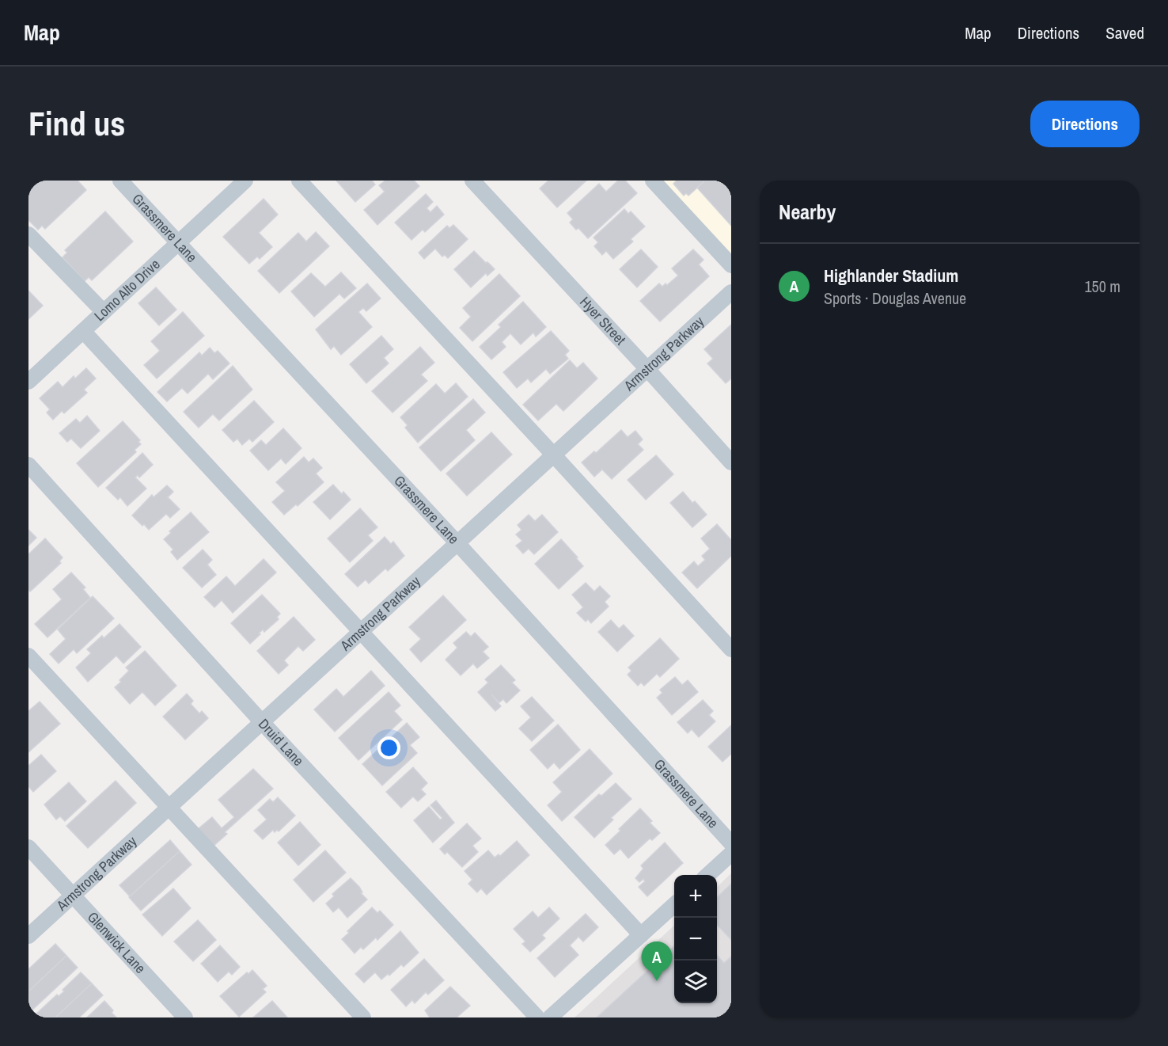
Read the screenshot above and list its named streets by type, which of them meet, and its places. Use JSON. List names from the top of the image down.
{
  "streets": {
    "street": [
      "Grassmere Lane",
      "Lomo Alto Drive",
      "Hyer Street",
      "Armstrong Parkway",
      "Druid Lane",
      "Glenwick Lane"
    ]
  },
  "crossings": [
    ["Grassmere Lane", "Lomo Alto Drive"],
    ["Grassmere Lane", "Armstrong Parkway"],
    ["Hyer Street", "Armstrong Parkway"],
    ["Armstrong Parkway", "Druid Lane"],
    ["Armstrong Parkway", "Glenwick Lane"]
  ],
  "page": {
    "header": "Map",
    "nav": ["Map", "Directions", "Saved"],
    "buttons": "Directions",
    "title": "Find us",
    "heading": "Nearby",
    "list": [
      {
        "mark": "A",
        "name": "Highlander Stadium",
        "note": "Sports · Douglas Avenue",
        "value": "150 m"
      }
    ],
    "map_buttons": ["+", "−"],
    "pins": "A"
  }
}
